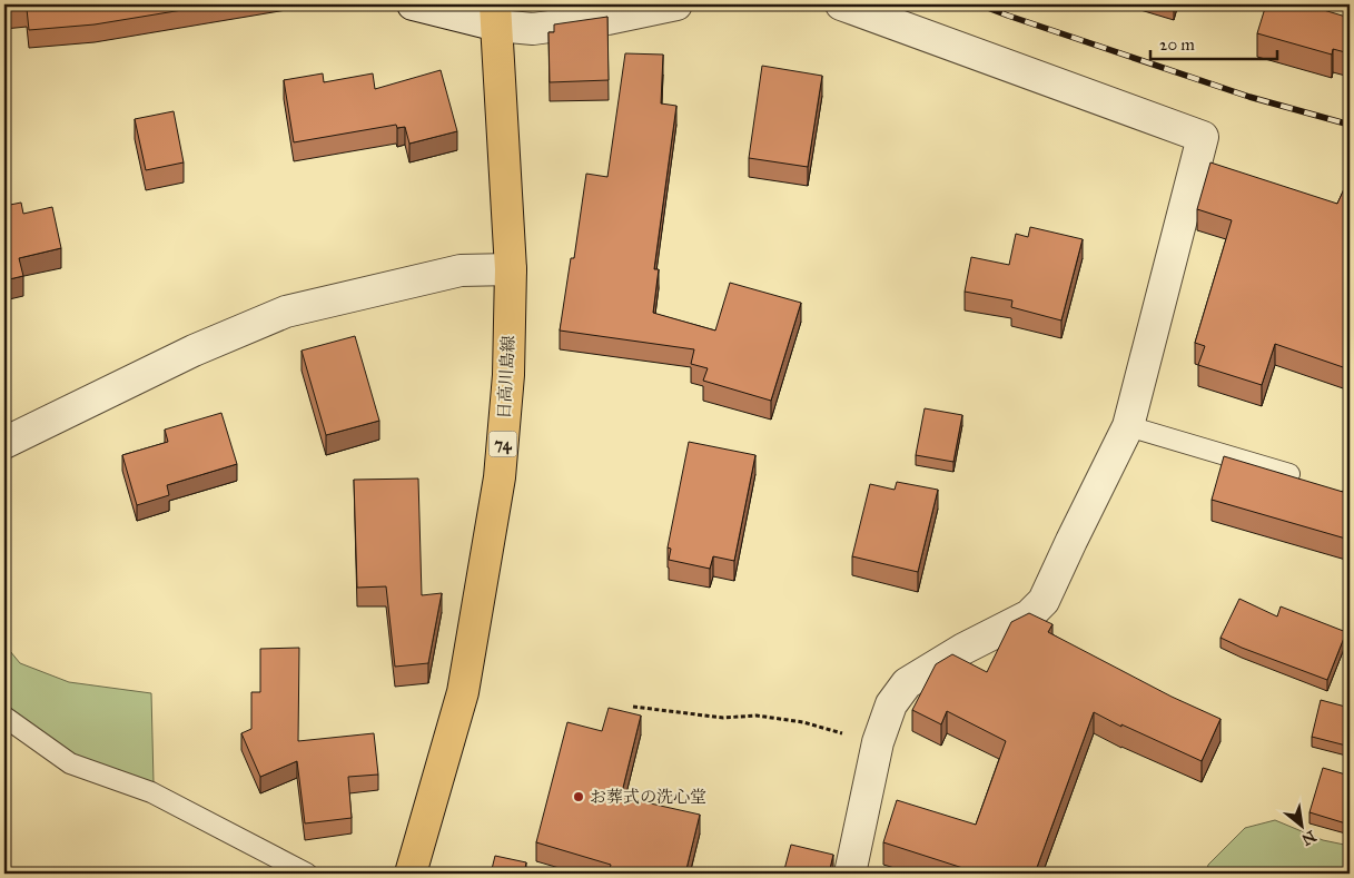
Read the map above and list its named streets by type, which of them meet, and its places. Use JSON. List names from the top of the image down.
{
  "streets": {
    "main road": ["日高川島線", "74"]
  },
  "places": ["お葬式の洗心堂"],
  "scale_bar": "20 m",
  "north": "bottom right"
}
